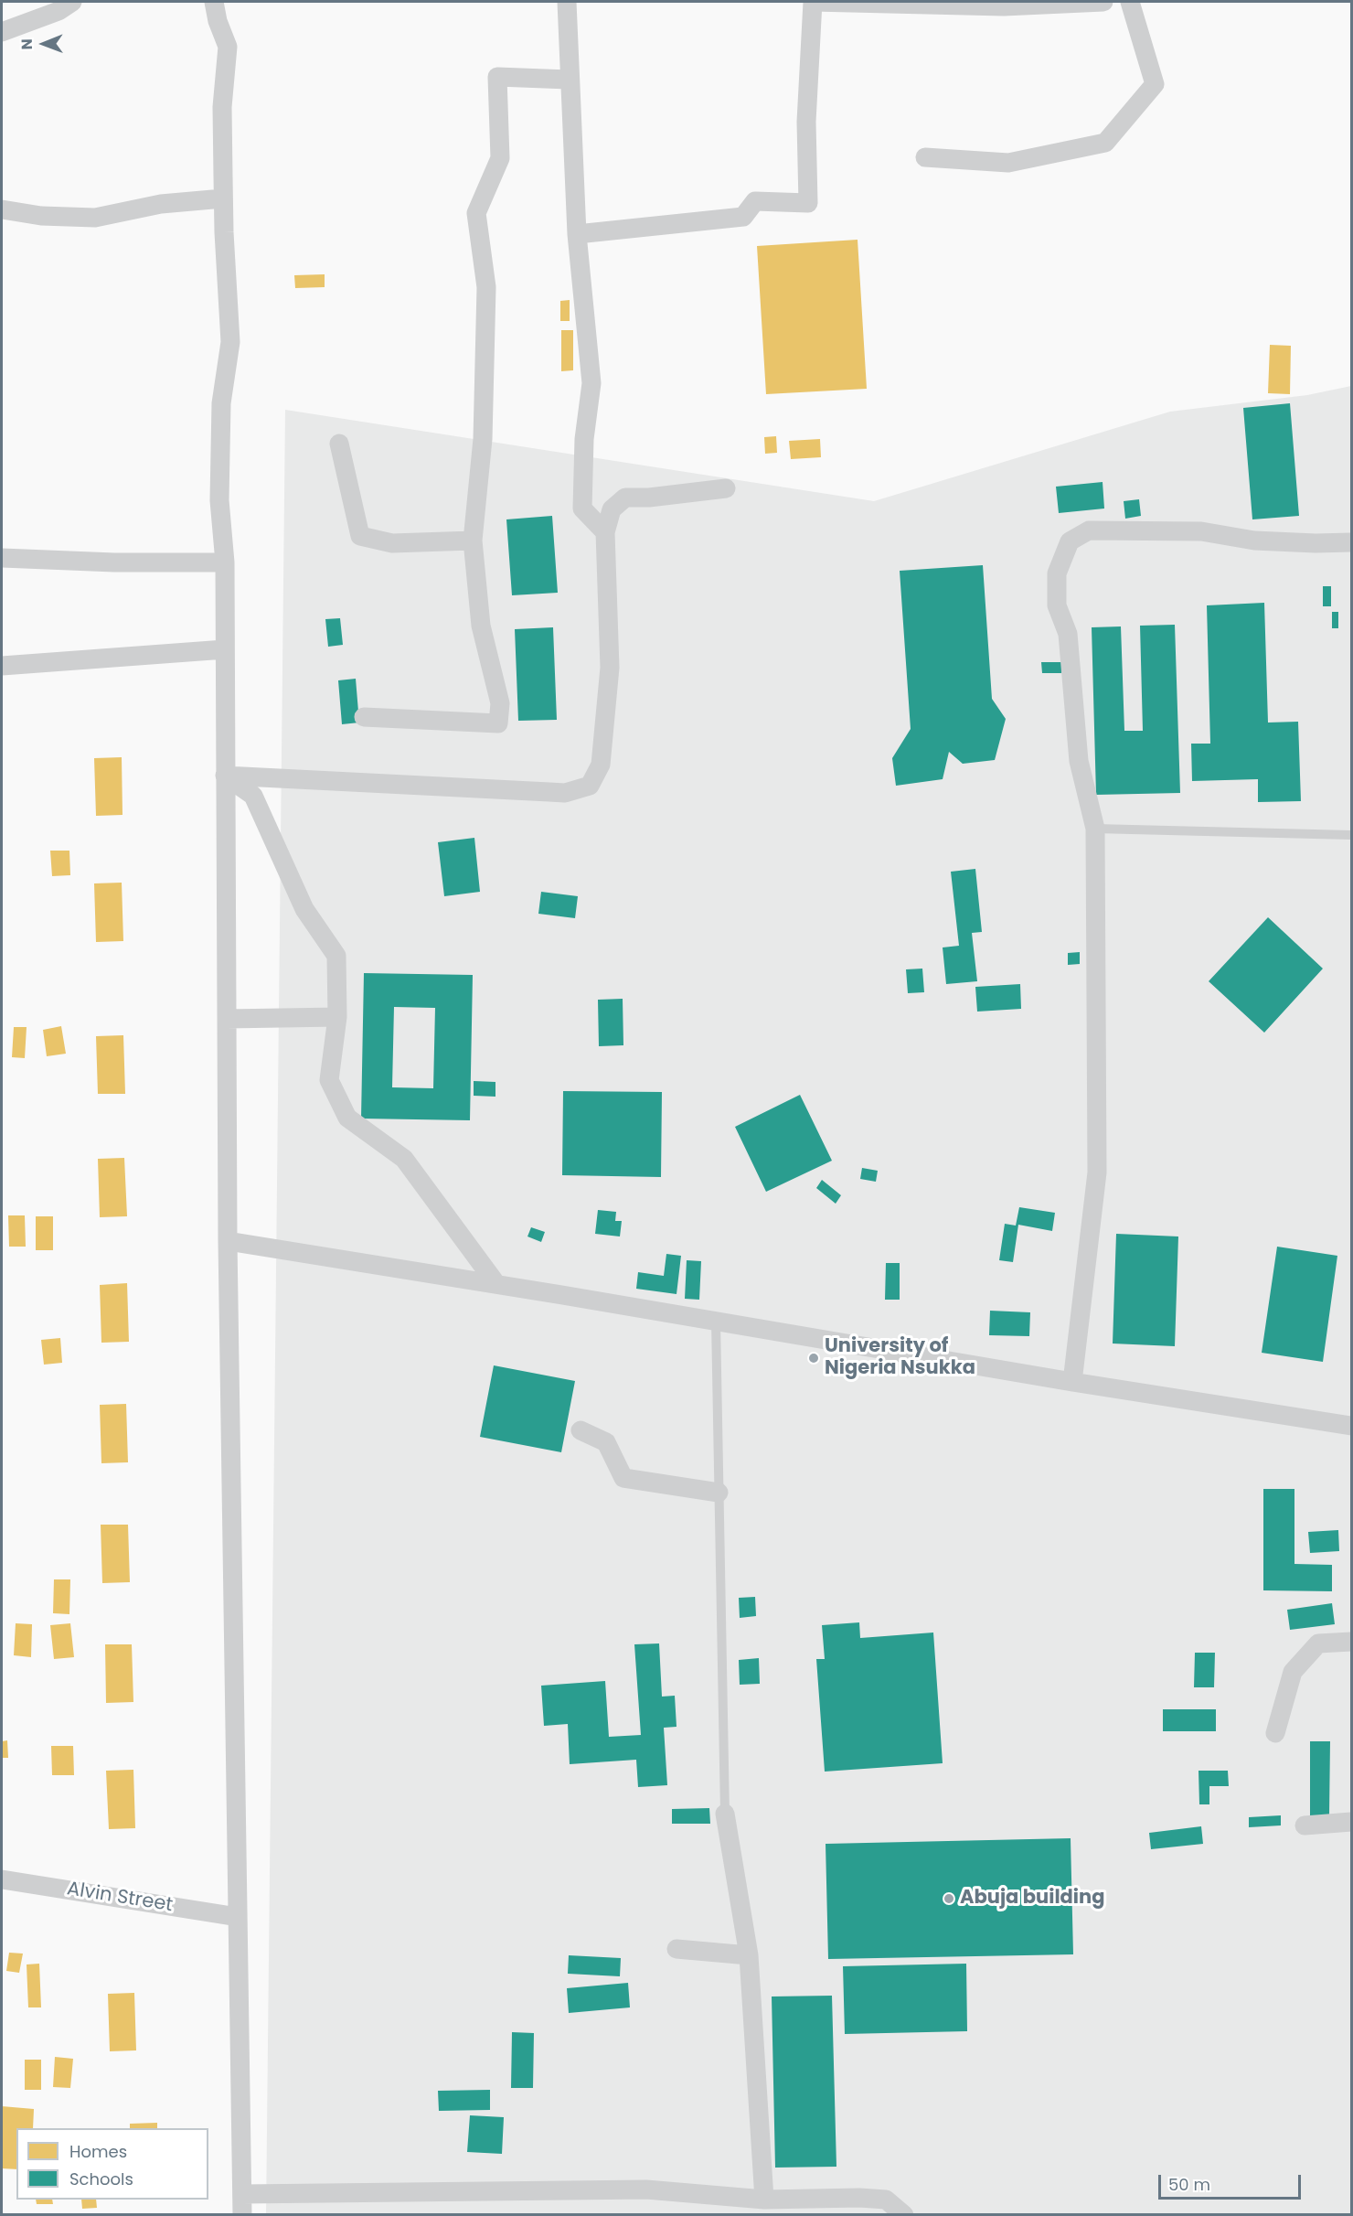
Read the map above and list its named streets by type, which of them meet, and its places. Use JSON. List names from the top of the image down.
{
  "streets": {
    "street": ["Alvin Street"]
  },
  "places": ["University of Nigeria Nsukka", "Abuja building"],
  "legend": ["Homes", "Schools"],
  "scale_bar": "50 m",
  "north": "left"
}
